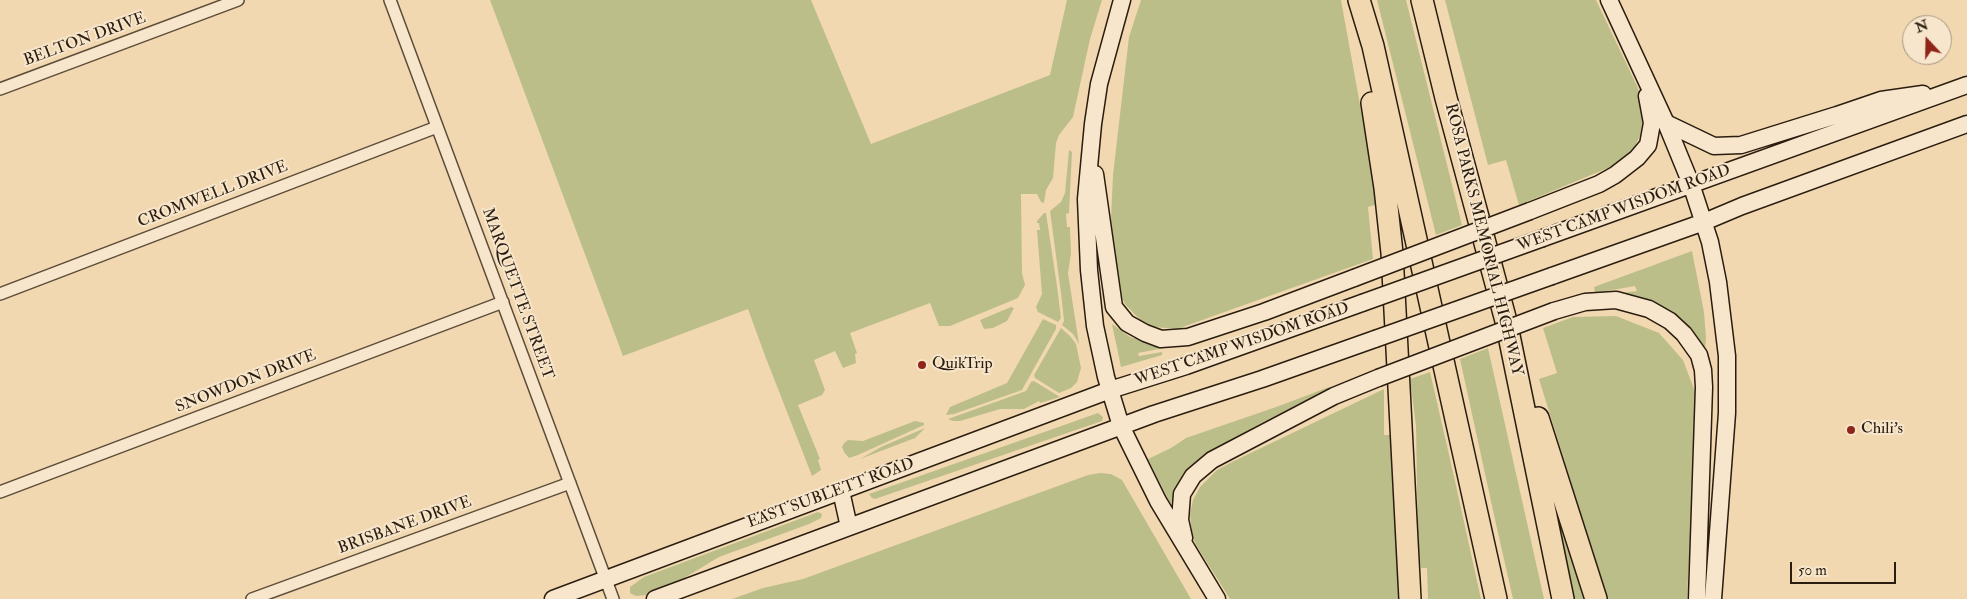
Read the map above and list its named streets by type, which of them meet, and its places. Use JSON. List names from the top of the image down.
{
  "streets": {
    "highway": ["ROSA PARKS MEMORIAL HIGHWAY"],
    "main road": ["WEST CAMP WISDOM ROAD", "EAST SUBLETT ROAD"],
    "street": [
      "BELTON DRIVE",
      "CROMWELL DRIVE",
      "MARQUETTE STREET",
      "SNOWDON DRIVE",
      "BRISBANE DRIVE"
    ]
  },
  "crossings": [
    ["CROMWELL DRIVE", "MARQUETTE STREET"],
    ["WEST CAMP WISDOM ROAD", "EAST SUBLETT ROAD"],
    ["MARQUETTE STREET", "SNOWDON DRIVE"],
    ["MARQUETTE STREET", "EAST SUBLETT ROAD"],
    ["MARQUETTE STREET", "BRISBANE DRIVE"]
  ],
  "places": ["QuikTrip", "Chili's"],
  "scale_bar": "50 m",
  "north": "top"
}
